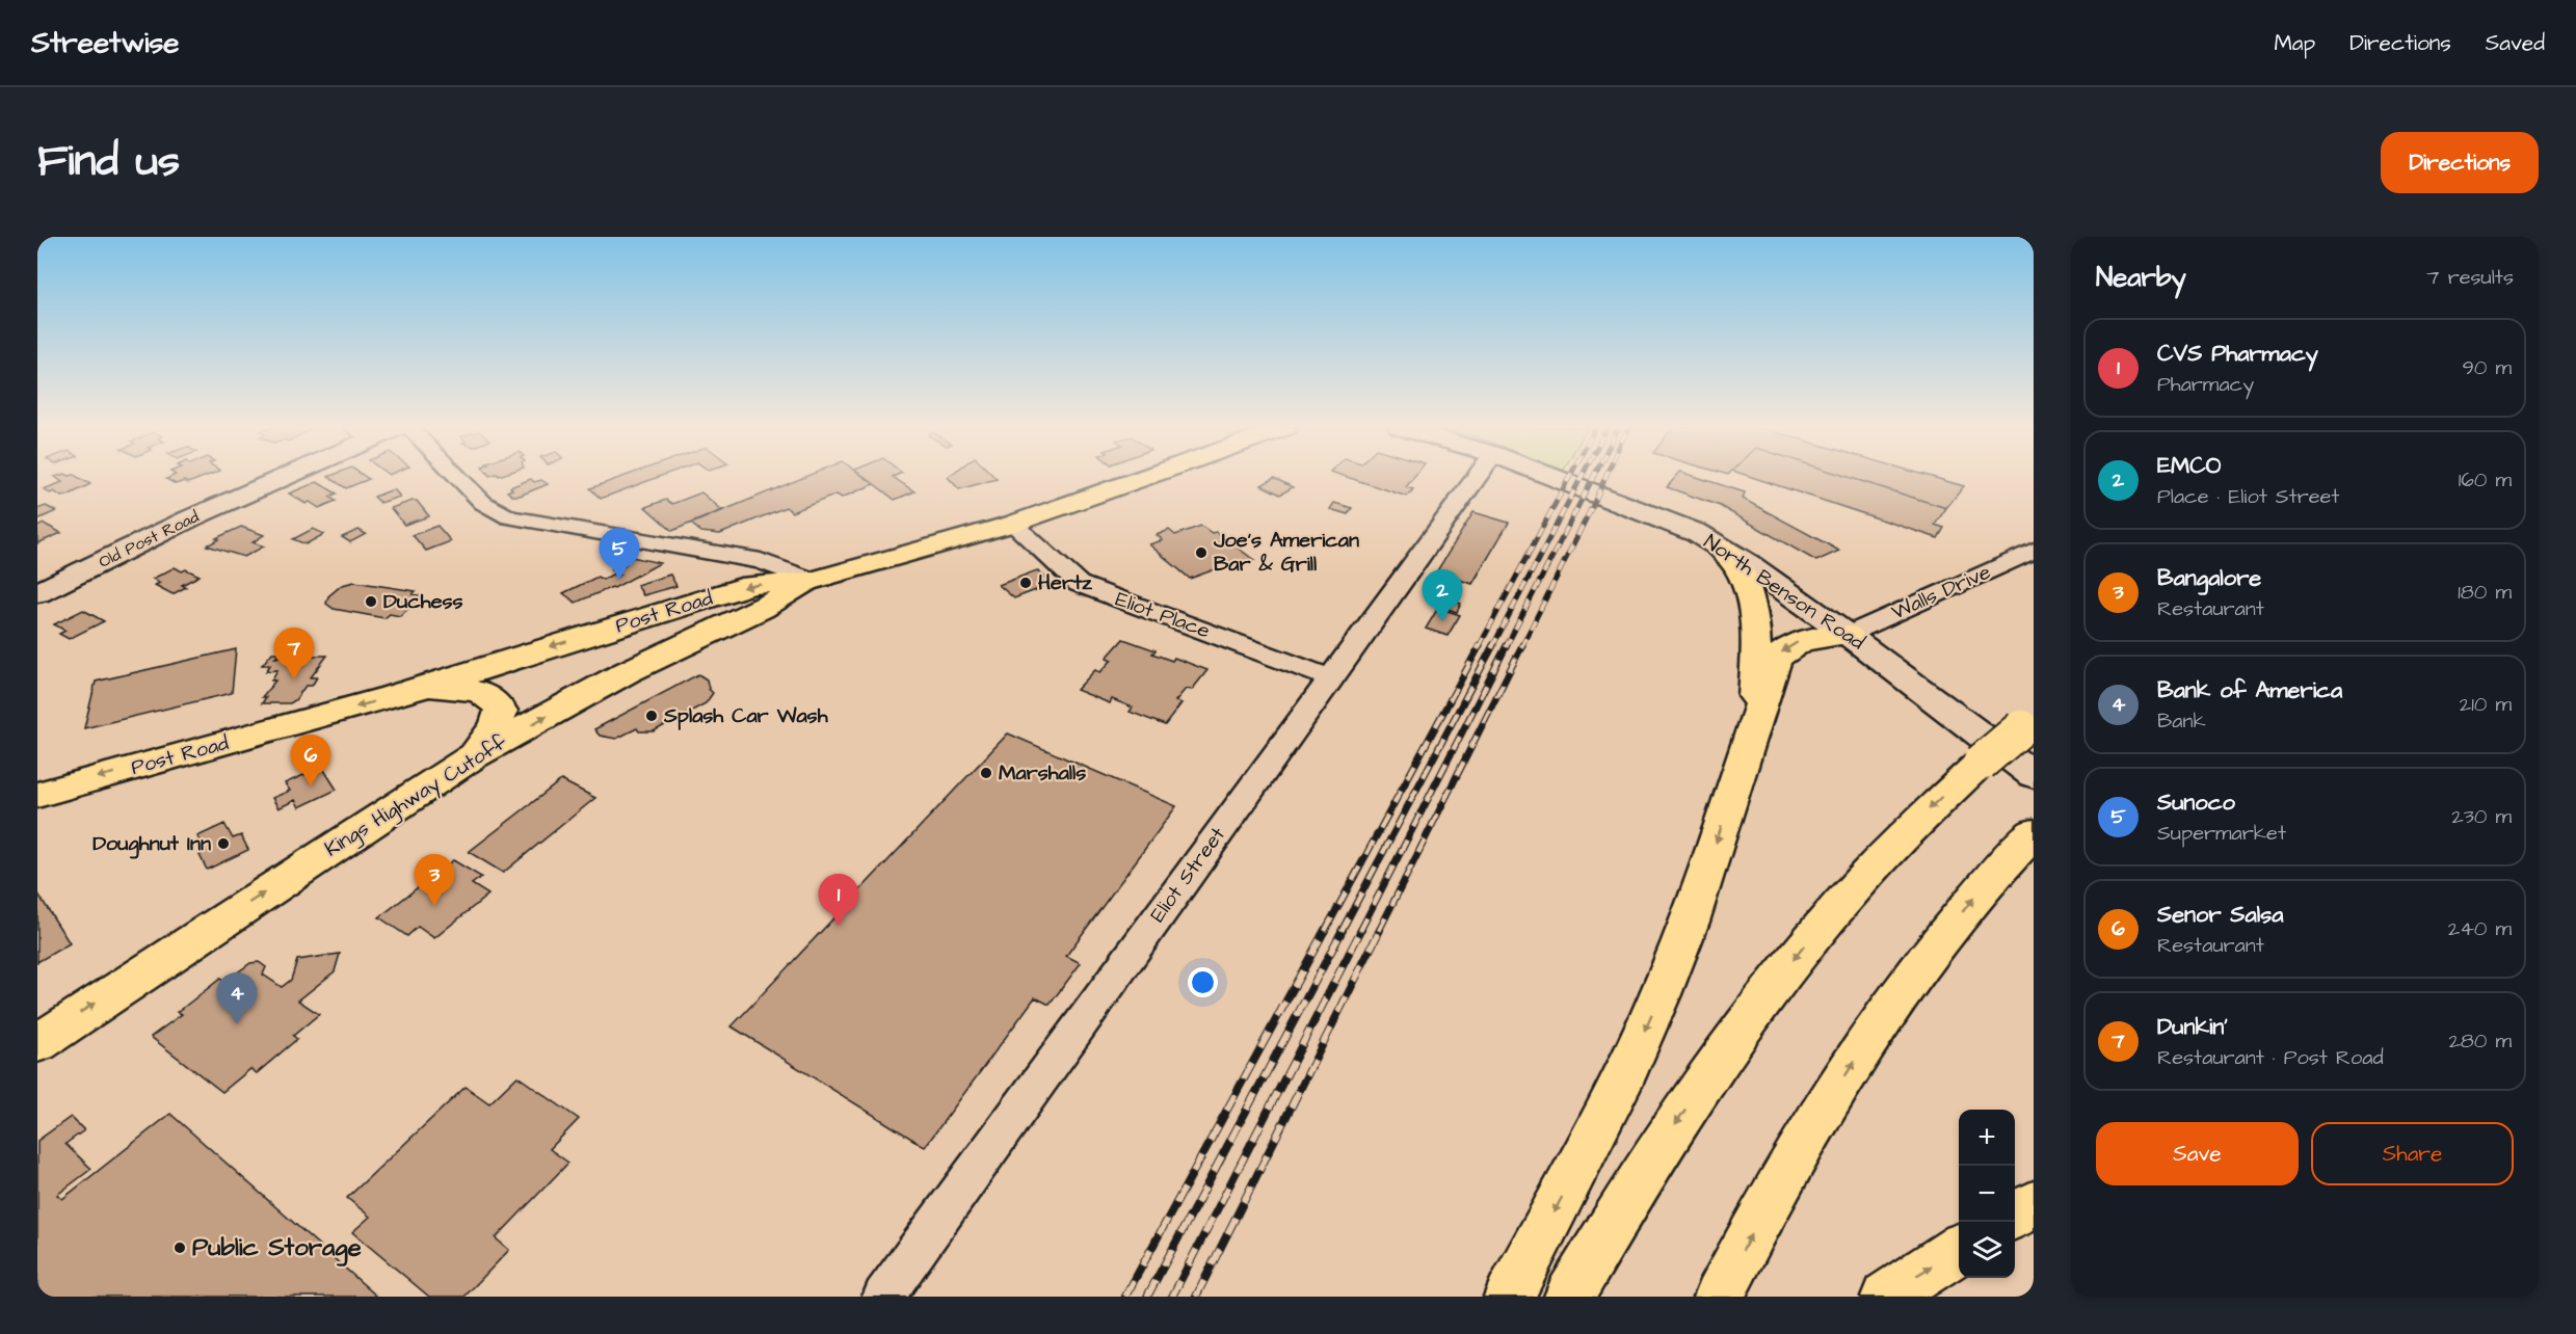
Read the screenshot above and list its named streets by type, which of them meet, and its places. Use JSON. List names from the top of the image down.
{
  "streets": {
    "main road": [
      "Old Post Road",
      "North Benson Road",
      "Post Road",
      "Kings Highway Cutoff"
    ],
    "street": ["Walls Drive", "Eliot Place", "Eliot Street"]
  },
  "crossings": [
    ["North Benson Road", "Walls Drive"],
    ["Post Road", "Eliot Place"],
    ["Post Road", "Kings Highway Cutoff"],
    ["Eliot Place", "Eliot Street"]
  ],
  "one_way": ["Post Road", "Kings Highway Cutoff"],
  "places": [
    "Joe's American Bar & Grill",
    "Hertz",
    "Duchess",
    "Splash Car Wash",
    "Marshalls",
    "Doughnut Inn",
    "Public Storage"
  ],
  "page": {
    "header": "Streetwise",
    "nav": ["Map", "Directions", "Saved"],
    "title": "Find us",
    "buttons": [
      "Directions",
      ["Save", "Share"]
    ],
    "heading": ["Nearby", "7 results"],
    "list": [
      {
        "mark": "1",
        "name": "CVS Pharmacy",
        "note": "Pharmacy",
        "value": "90 m"
      },
      {
        "mark": "2",
        "name": "EMCO",
        "note": "Place · Eliot Street",
        "value": "160 m"
      },
      {
        "mark": "3",
        "name": "Bangalore",
        "note": "Restaurant",
        "value": "180 m"
      },
      {
        "mark": "4",
        "name": "Bank of America",
        "note": "Bank",
        "value": "210 m"
      },
      {
        "mark": "5",
        "name": "Sunoco",
        "note": "Supermarket",
        "value": "230 m"
      },
      {
        "mark": "6",
        "name": "Senor Salsa",
        "note": "Restaurant",
        "value": "240 m"
      },
      {
        "mark": "7",
        "name": "Dunkin'",
        "note": "Restaurant · Post Road",
        "value": "280 m"
      }
    ],
    "pins": [
      "5",
      "2",
      "7",
      "6",
      "3",
      "1",
      "4"
    ],
    "map_buttons": ["+", "−"]
  }
}
